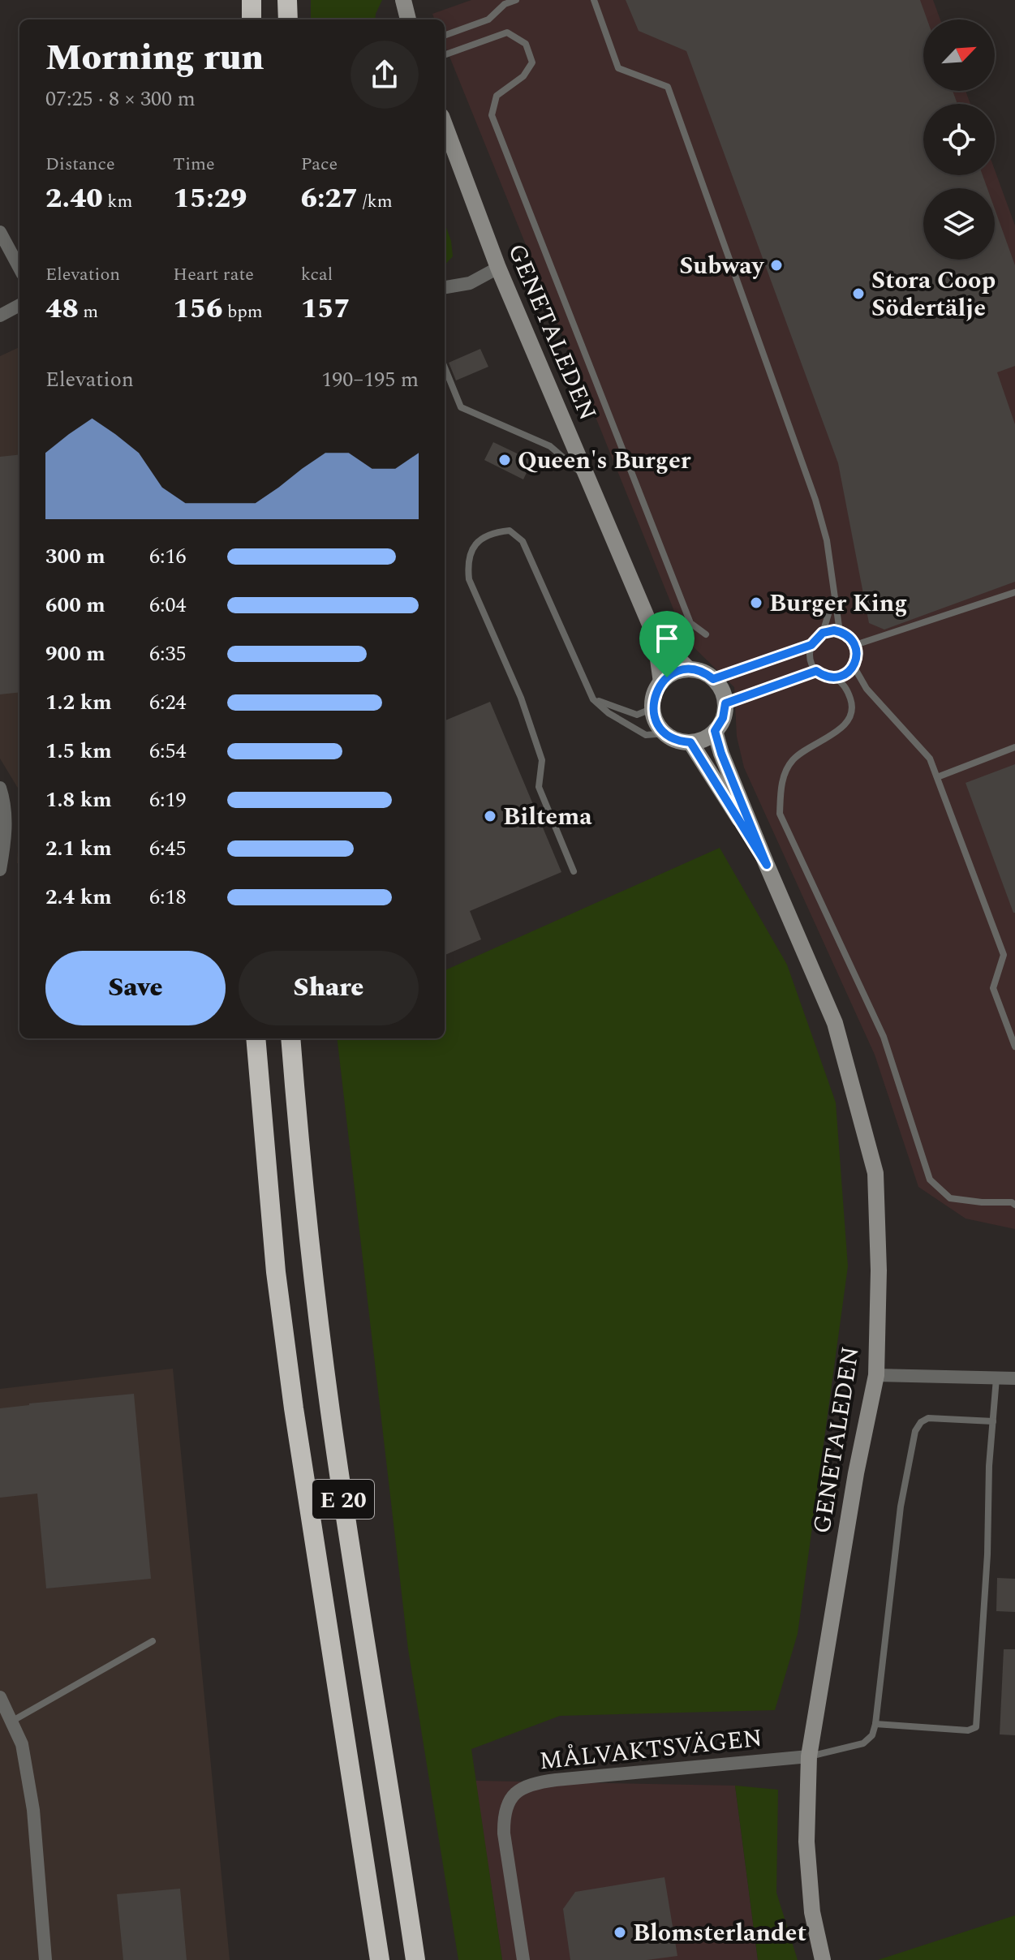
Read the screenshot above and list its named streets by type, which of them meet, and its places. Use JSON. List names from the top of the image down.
{
  "streets": {
    "highway": ["E 20"],
    "main road": ["GENETALEDEN"],
    "street": ["MÅLVAKTSVÄGEN"]
  },
  "crossings": [
    ["GENETALEDEN", "MÅLVAKTSVÄGEN"]
  ],
  "places": [
    "Subway",
    "Stora Coop Södertälje",
    "Queen's Burger",
    "Burger King",
    "Biltema",
    "Blomsterlandet"
  ],
  "north": "top right",
  "page": {
    "heading": ["Morning run", "07:25 · 8 × 300 m"],
    "stats": [
      ["Distance", "2.40 km"],
      ["Time", "15:29"],
      ["Pace", "6:27 /km"],
      ["Elevation", "48 m"],
      ["Heart rate", "156 bpm"],
      ["kcal", "157"]
    ],
    "chart": ["Elevation", "190–195 m"],
    "list": [
      {
        "name": "300 m",
        "note": "6:16"
      },
      {
        "name": "600 m",
        "note": "6:04"
      },
      {
        "name": "900 m",
        "note": "6:35"
      },
      {
        "name": "1.2 km",
        "note": "6:24"
      },
      {
        "name": "1.5 km",
        "note": "6:54"
      },
      {
        "name": "1.8 km",
        "note": "6:19"
      },
      {
        "name": "2.1 km",
        "note": "6:45"
      },
      {
        "name": "2.4 km",
        "note": "6:18"
      }
    ],
    "buttons": ["Save", "Share"]
  }
}
